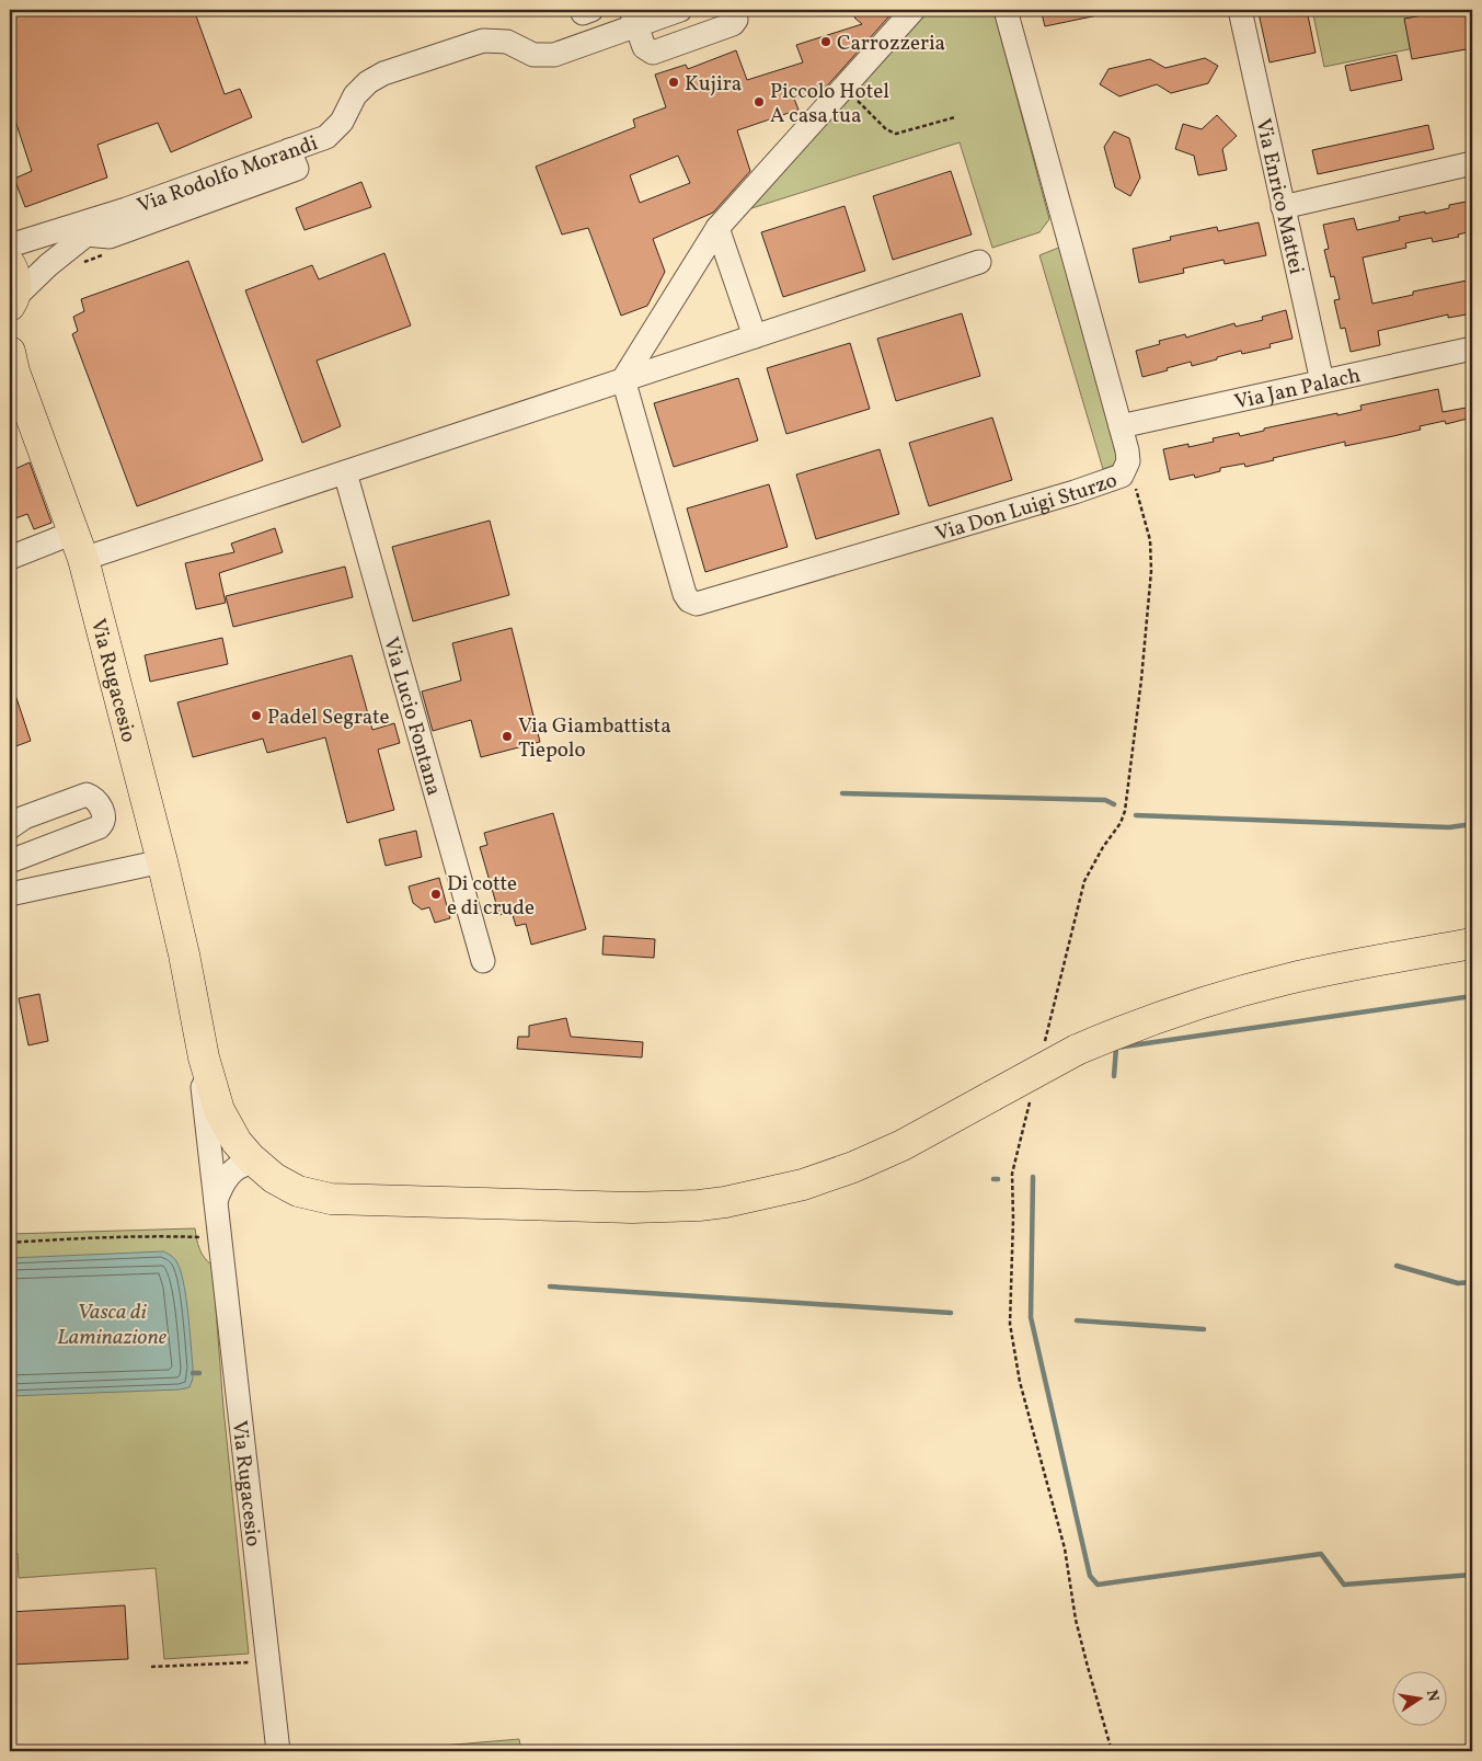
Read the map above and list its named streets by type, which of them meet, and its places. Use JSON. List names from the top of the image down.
{
  "streets": {
    "main road": ["Via Rugacesio"],
    "street": [
      "Via Rodolfo Morandi",
      "Via Enrico Mattei",
      "Via Jan Palach",
      "Via Don Luigi Sturzo",
      "Via Lucio Fontana"
    ]
  },
  "crossings": [
    ["Via Enrico Mattei", "Via Jan Palach"],
    ["Via Jan Palach", "Via Don Luigi Sturzo"]
  ],
  "water": ["Vasca di Laminazione"],
  "places": [
    "Carrozzeria",
    "Kujira",
    "Piccolo Hotel A casa tua",
    "Padel Segrate",
    "Via Giambattista Tiepolo",
    "Di cotte e di crude"
  ],
  "north": "right"
}
